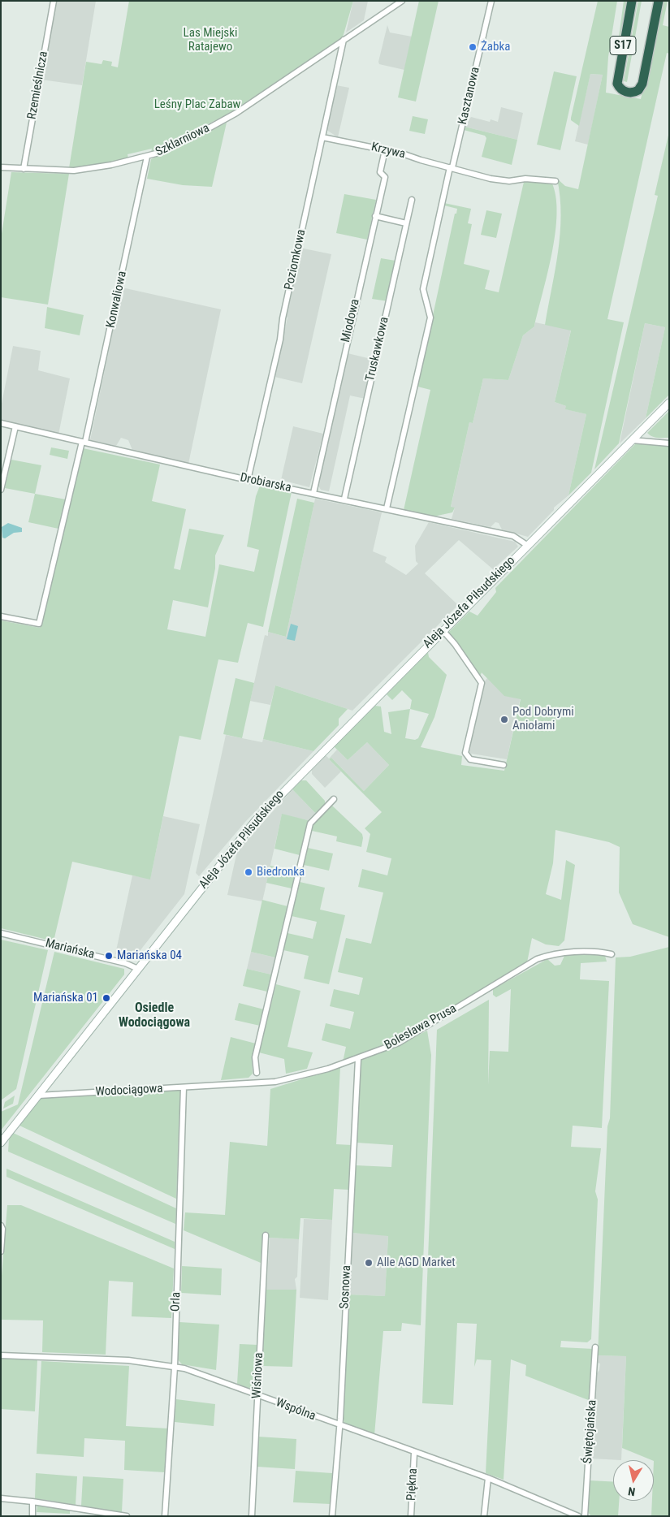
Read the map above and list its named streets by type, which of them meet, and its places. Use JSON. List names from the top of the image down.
{
  "streets": {
    "highway": ["S17"],
    "main road": ["Aleja Józefa Piłsudskiego"],
    "street": [
      "Rzemieślnicza",
      "Kasztanowa",
      "Szklarniowa",
      "Krzywa",
      "Poziomkowa",
      "Konwaliowa",
      "Miodowa",
      "Truskawkowa",
      "Drobiarska",
      "Mariańska",
      "Bolesława Prusa",
      "Wodociągowa",
      "Sosnowa",
      "Orla",
      "Wiśniowa",
      "Wspólna",
      "Świętojańska",
      "Piękna"
    ]
  },
  "crossings": [
    ["Rzemieślnicza", "Szklarniowa"],
    ["Kasztanowa", "Krzywa"],
    ["Kasztanowa", "Drobiarska"],
    ["Szklarniowa", "Poziomkowa"],
    ["Szklarniowa", "Konwaliowa"],
    ["Krzywa", "Poziomkowa"],
    ["Krzywa", "Miodowa"],
    ["Poziomkowa", "Drobiarska"],
    ["Konwaliowa", "Drobiarska"],
    ["Miodowa", "Drobiarska"],
    ["Truskawkowa", "Drobiarska"],
    ["Drobiarska", "Aleja Józefa Piłsudskiego"],
    ["Aleja Józefa Piłsudskiego", "Mariańska"],
    ["Aleja Józefa Piłsudskiego", "Wodociągowa"],
    ["Bolesława Prusa", "Wodociągowa"],
    ["Bolesława Prusa", "Sosnowa"],
    ["Wodociągowa", "Orla"],
    ["Sosnowa", "Wspólna"],
    ["Orla", "Wspólna"],
    ["Wiśniowa", "Wspólna"],
    ["Wspólna", "Piękna"]
  ],
  "districts": ["Osiedle Wodociągowa"],
  "parks": ["Las Miejski Ratajewo", "Leśny Plac Zabaw"],
  "places": [
    "Żabka",
    "Pod Dobrymi Aniołami",
    "Biedronka",
    "Mariańska 04",
    "Mariańska 01",
    "Alle AGD Market"
  ],
  "north": "bottom"
}
